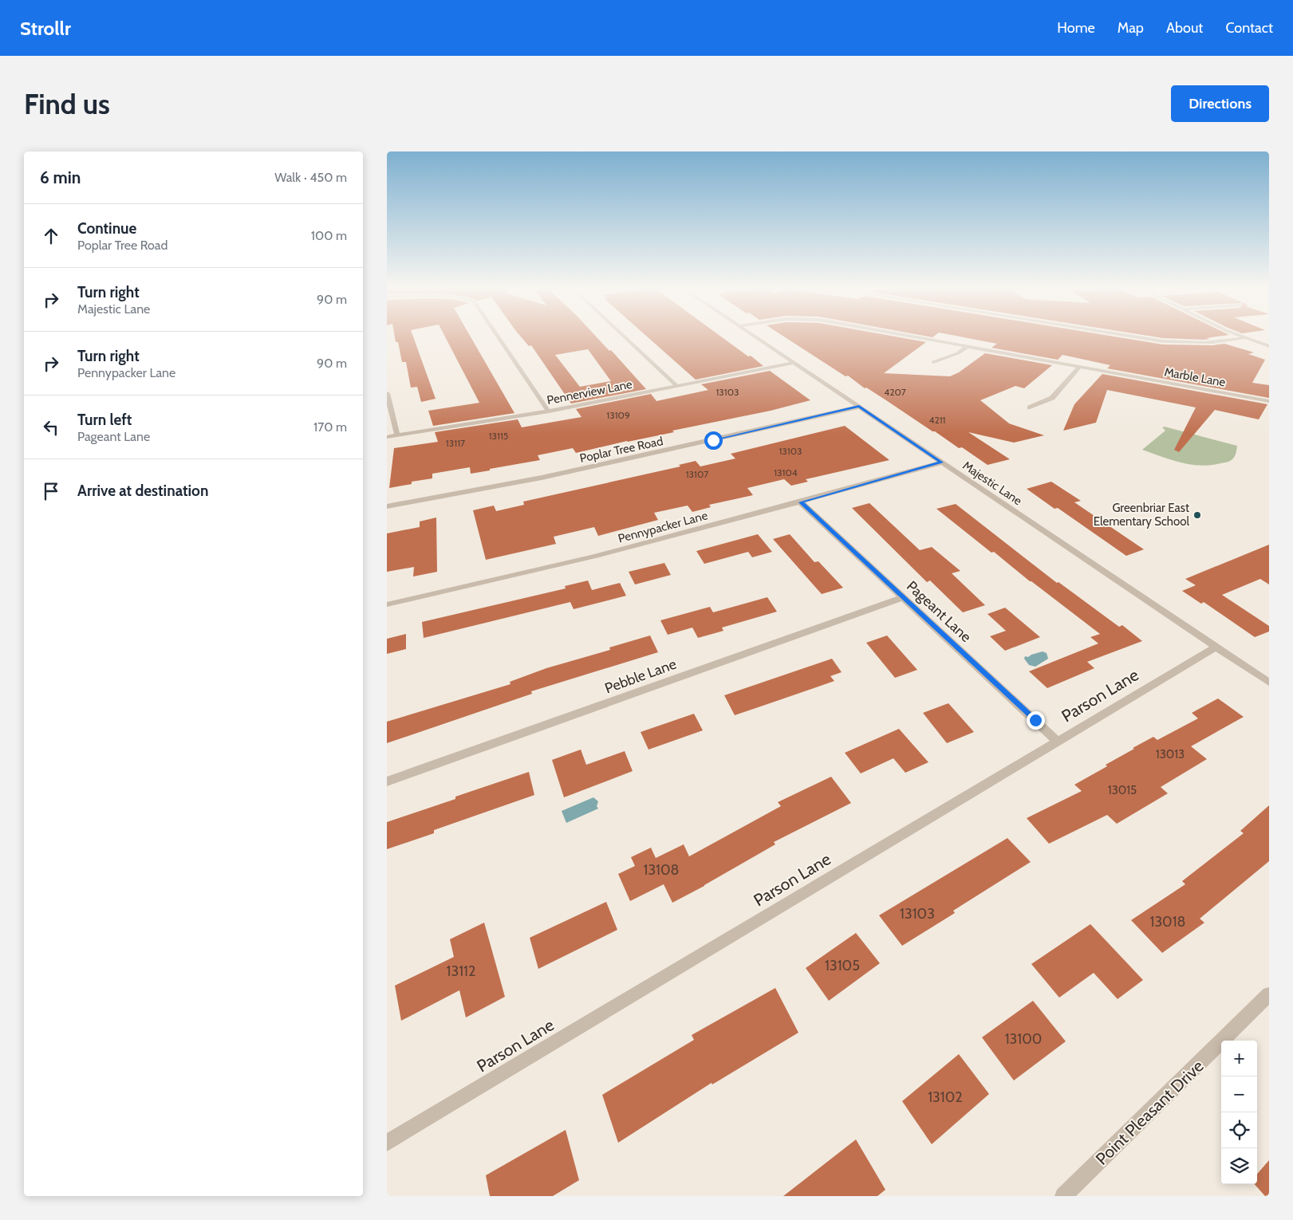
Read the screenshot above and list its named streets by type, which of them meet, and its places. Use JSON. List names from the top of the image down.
{
  "streets": {
    "street": [
      "Marble Lane",
      "Pennerview Lane",
      "Poplar Tree Road",
      "Majestic Lane",
      "Pennypacker Lane",
      "Pageant Lane",
      "Pebble Lane",
      "Parson Lane",
      "Point Pleasant Drive"
    ]
  },
  "crossings": [
    ["Pennerview Lane", "Majestic Lane"],
    ["Poplar Tree Road", "Majestic Lane"],
    ["Majestic Lane", "Pennypacker Lane"],
    ["Majestic Lane", "Parson Lane"],
    ["Pennypacker Lane", "Pageant Lane"],
    ["Pageant Lane", "Pebble Lane"],
    ["Pageant Lane", "Parson Lane"]
  ],
  "places": ["Greenbriar East Elementary School"],
  "house_numbers": [
    "13103",
    "4207",
    "13109",
    "4211",
    "13115",
    "13117",
    "13103",
    "13104",
    "13107",
    "13013",
    "13015",
    "13108",
    "13103",
    "13018",
    "13105",
    "13112",
    "13100",
    "13102"
  ],
  "page": {
    "header": "Strollr",
    "nav": [
      "Home",
      "Map",
      "About",
      "Contact"
    ],
    "buttons": "Directions",
    "title": "Find us",
    "heading": ["6 min", "Walk · 450 m"],
    "list": [
      ["Continue", "Poplar Tree Road", "100 m"],
      ["Turn right", "Majestic Lane", "90 m"],
      ["Turn right", "Pennypacker Lane", "90 m"],
      ["Turn left", "Pageant Lane", "170 m"],
      "Arrive at destination"
    ],
    "map_buttons": ["+", "−"]
  }
}
